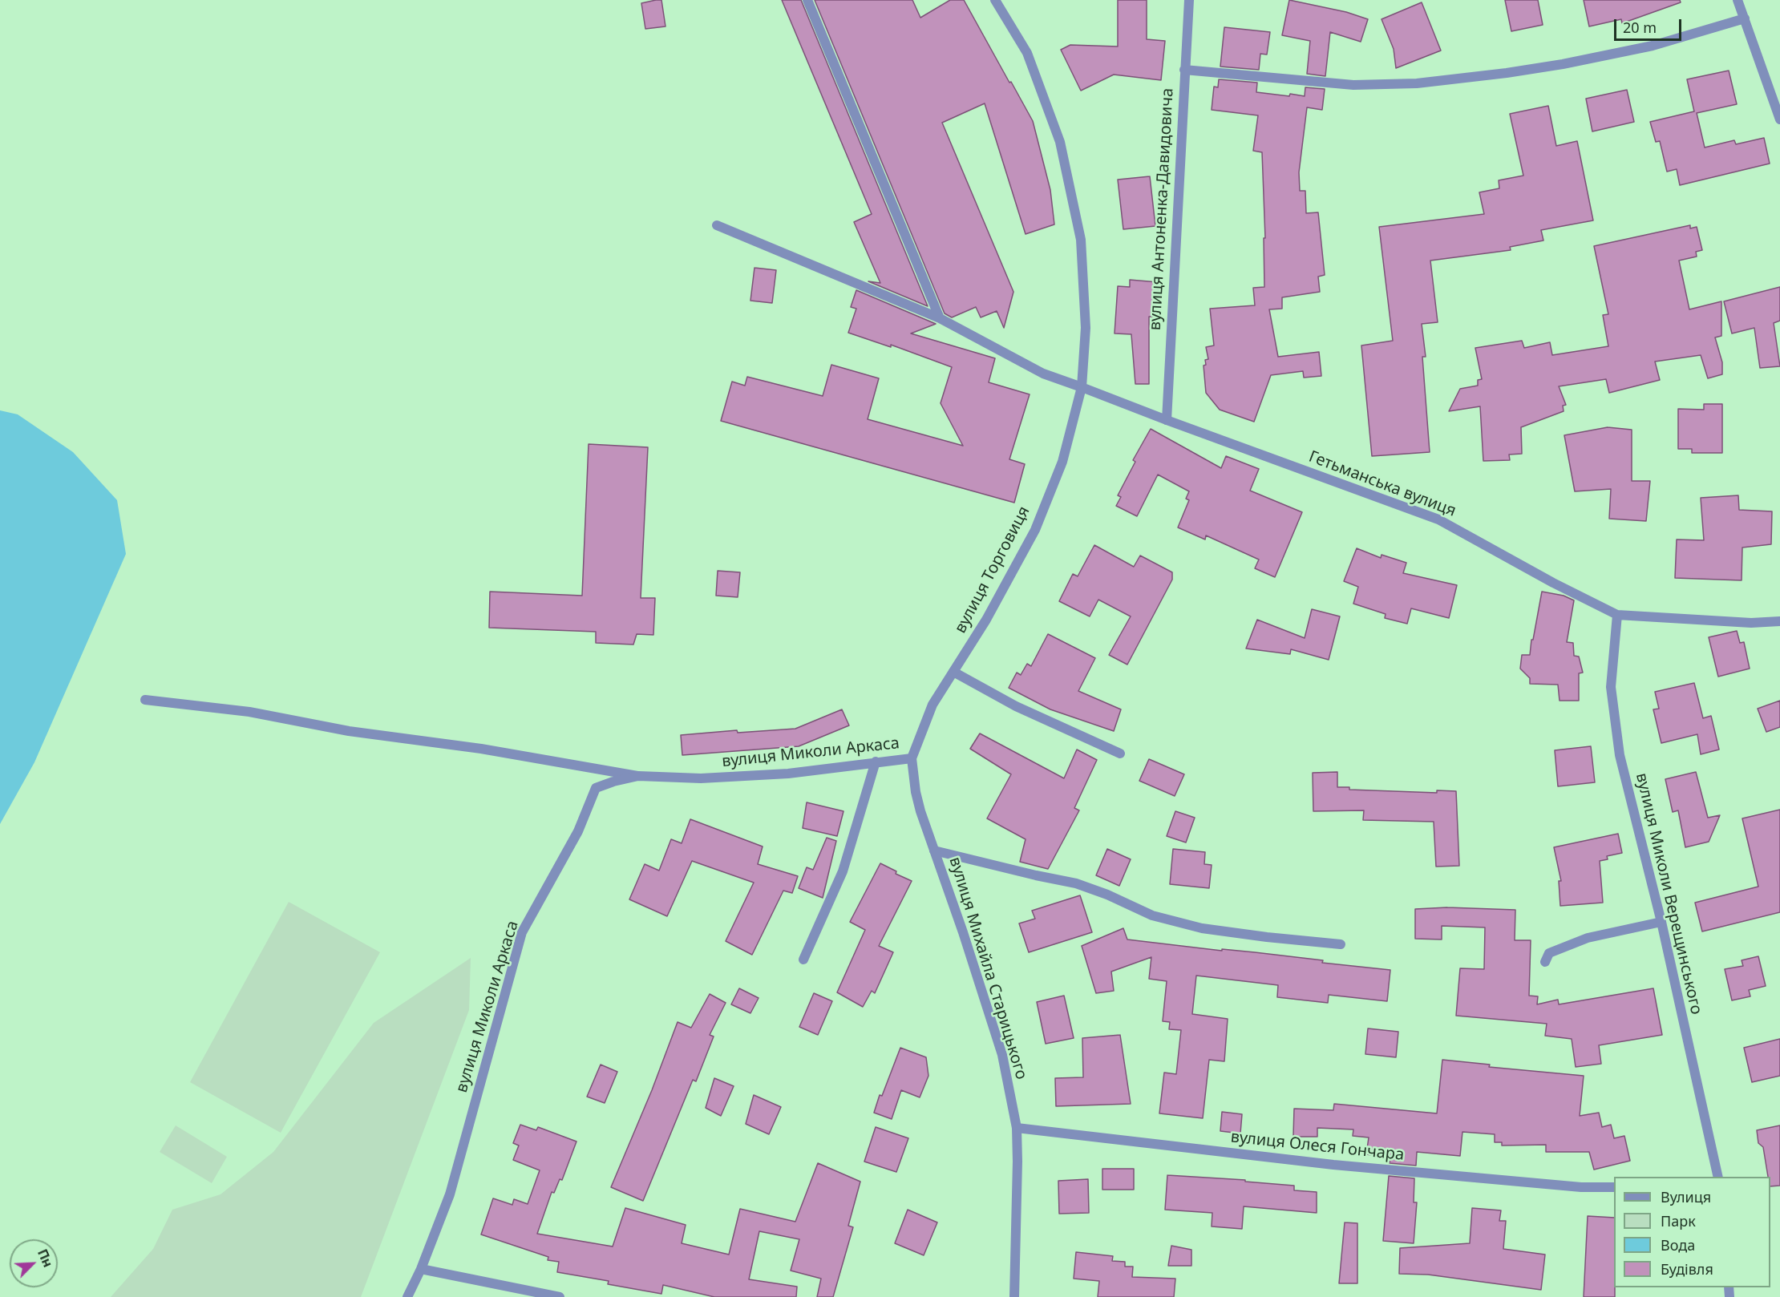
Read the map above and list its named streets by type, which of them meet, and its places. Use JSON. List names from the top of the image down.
{
  "streets": {
    "street": [
      "вулиця Антоненка-Давидовича",
      "Гетьманська вулиця",
      "вулиця Торговиця",
      "вулиця Миколи Аркаса",
      "вулиця Миколи Верещинського",
      "вулиця Михайла Старицького",
      "вулиця Олеся Гончара"
    ]
  },
  "crossings": [
    ["вулиця Антоненка-Давидовича", "Гетьманська вулиця"],
    ["Гетьманська вулиця", "вулиця Торговиця"],
    ["Гетьманська вулиця", "вулиця Миколи Верещинського"],
    ["вулиця Торговиця", "вулиця Миколи Аркаса"],
    ["вулиця Торговиця", "вулиця Михайла Старицького"],
    ["вулиця Миколи Аркаса", "вулиця Михайла Старицького"],
    ["вулиця Михайла Старицького", "вулиця Олеся Гончара"]
  ],
  "legend": [
    "Вулиця",
    "Парк",
    "Вода",
    "Будівля"
  ],
  "scale_bar": "20 m",
  "north": "top right"
}
